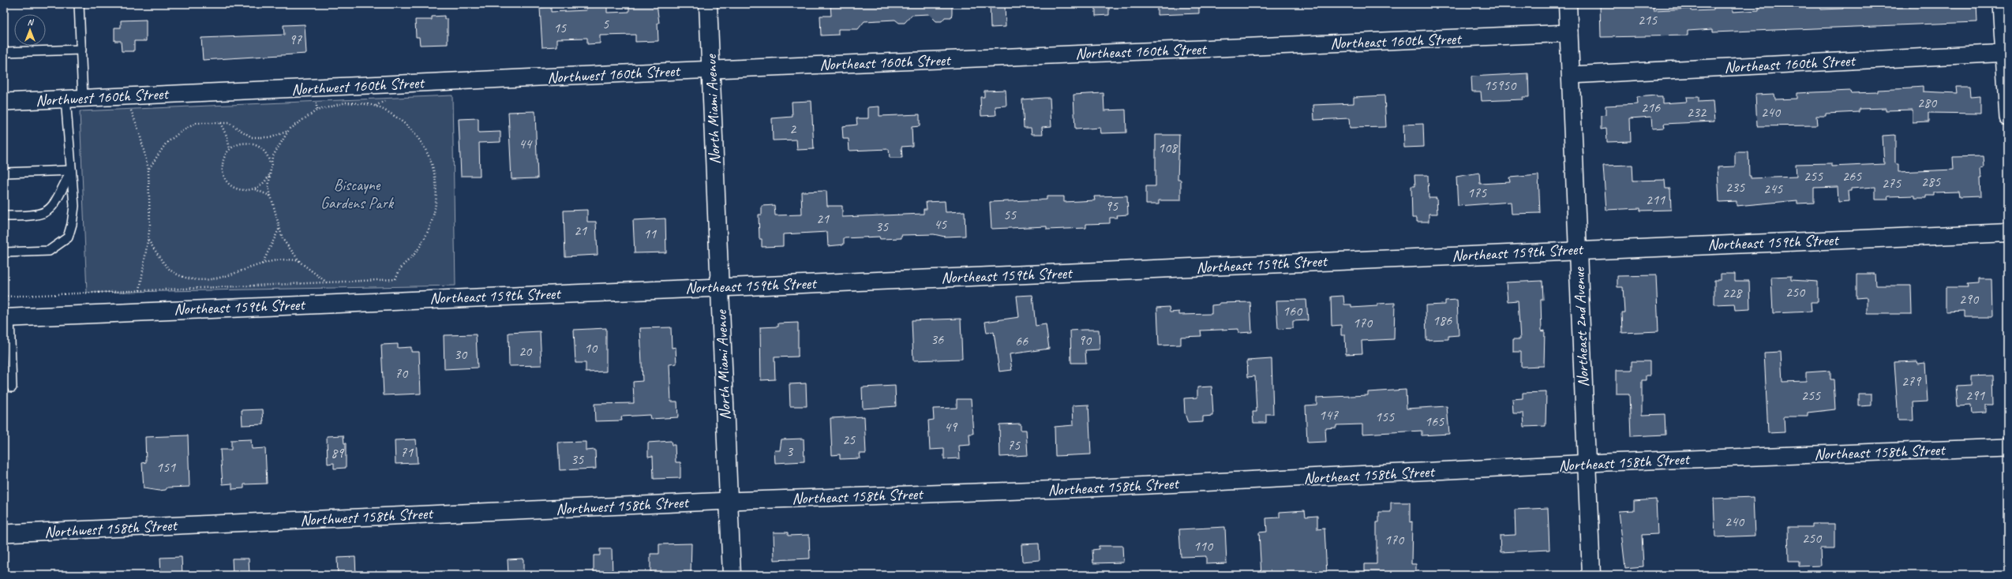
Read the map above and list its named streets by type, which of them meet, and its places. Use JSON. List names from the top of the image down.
{
  "streets": {
    "street": [
      "Northeast 160th Street",
      "Northwest 160th Street",
      "North Miami Avenue",
      "Northeast 159th Street",
      "Northeast 2nd Avenue",
      "Northeast 158th Street",
      "Northwest 158th Street"
    ]
  },
  "crossings": [
    ["Northeast 160th Street", "Northwest 160th Street"],
    ["Northeast 160th Street", "North Miami Avenue"],
    ["Northeast 160th Street", "Northeast 2nd Avenue"],
    ["Northwest 160th Street", "North Miami Avenue"],
    ["North Miami Avenue", "Northeast 159th Street"],
    ["North Miami Avenue", "Northeast 158th Street"],
    ["North Miami Avenue", "Northwest 158th Street"],
    ["Northeast 159th Street", "Northeast 2nd Avenue"],
    ["Northeast 2nd Avenue", "Northeast 158th Street"],
    ["Northeast 158th Street", "Northwest 158th Street"]
  ],
  "parks": ["Biscayne Gardens Park"],
  "house_numbers": [
    "215",
    "5",
    "15",
    "97",
    "15950",
    "280",
    "216",
    "232",
    "240",
    "2",
    "44",
    "108",
    "255",
    "265",
    "285",
    "275",
    "235",
    "245",
    "175",
    "211",
    "95",
    "55",
    "21",
    "45",
    "35",
    "21",
    "11",
    "250",
    "228",
    "290",
    "160",
    "186",
    "170",
    "36",
    "90",
    "66",
    "10",
    "20",
    "30",
    "70",
    "279",
    "255",
    "291",
    "147",
    "155",
    "165",
    "49",
    "25",
    "75",
    "3",
    "71",
    "89",
    "35",
    "151",
    "240",
    "250",
    "170",
    "110"
  ],
  "north": "top"
}
